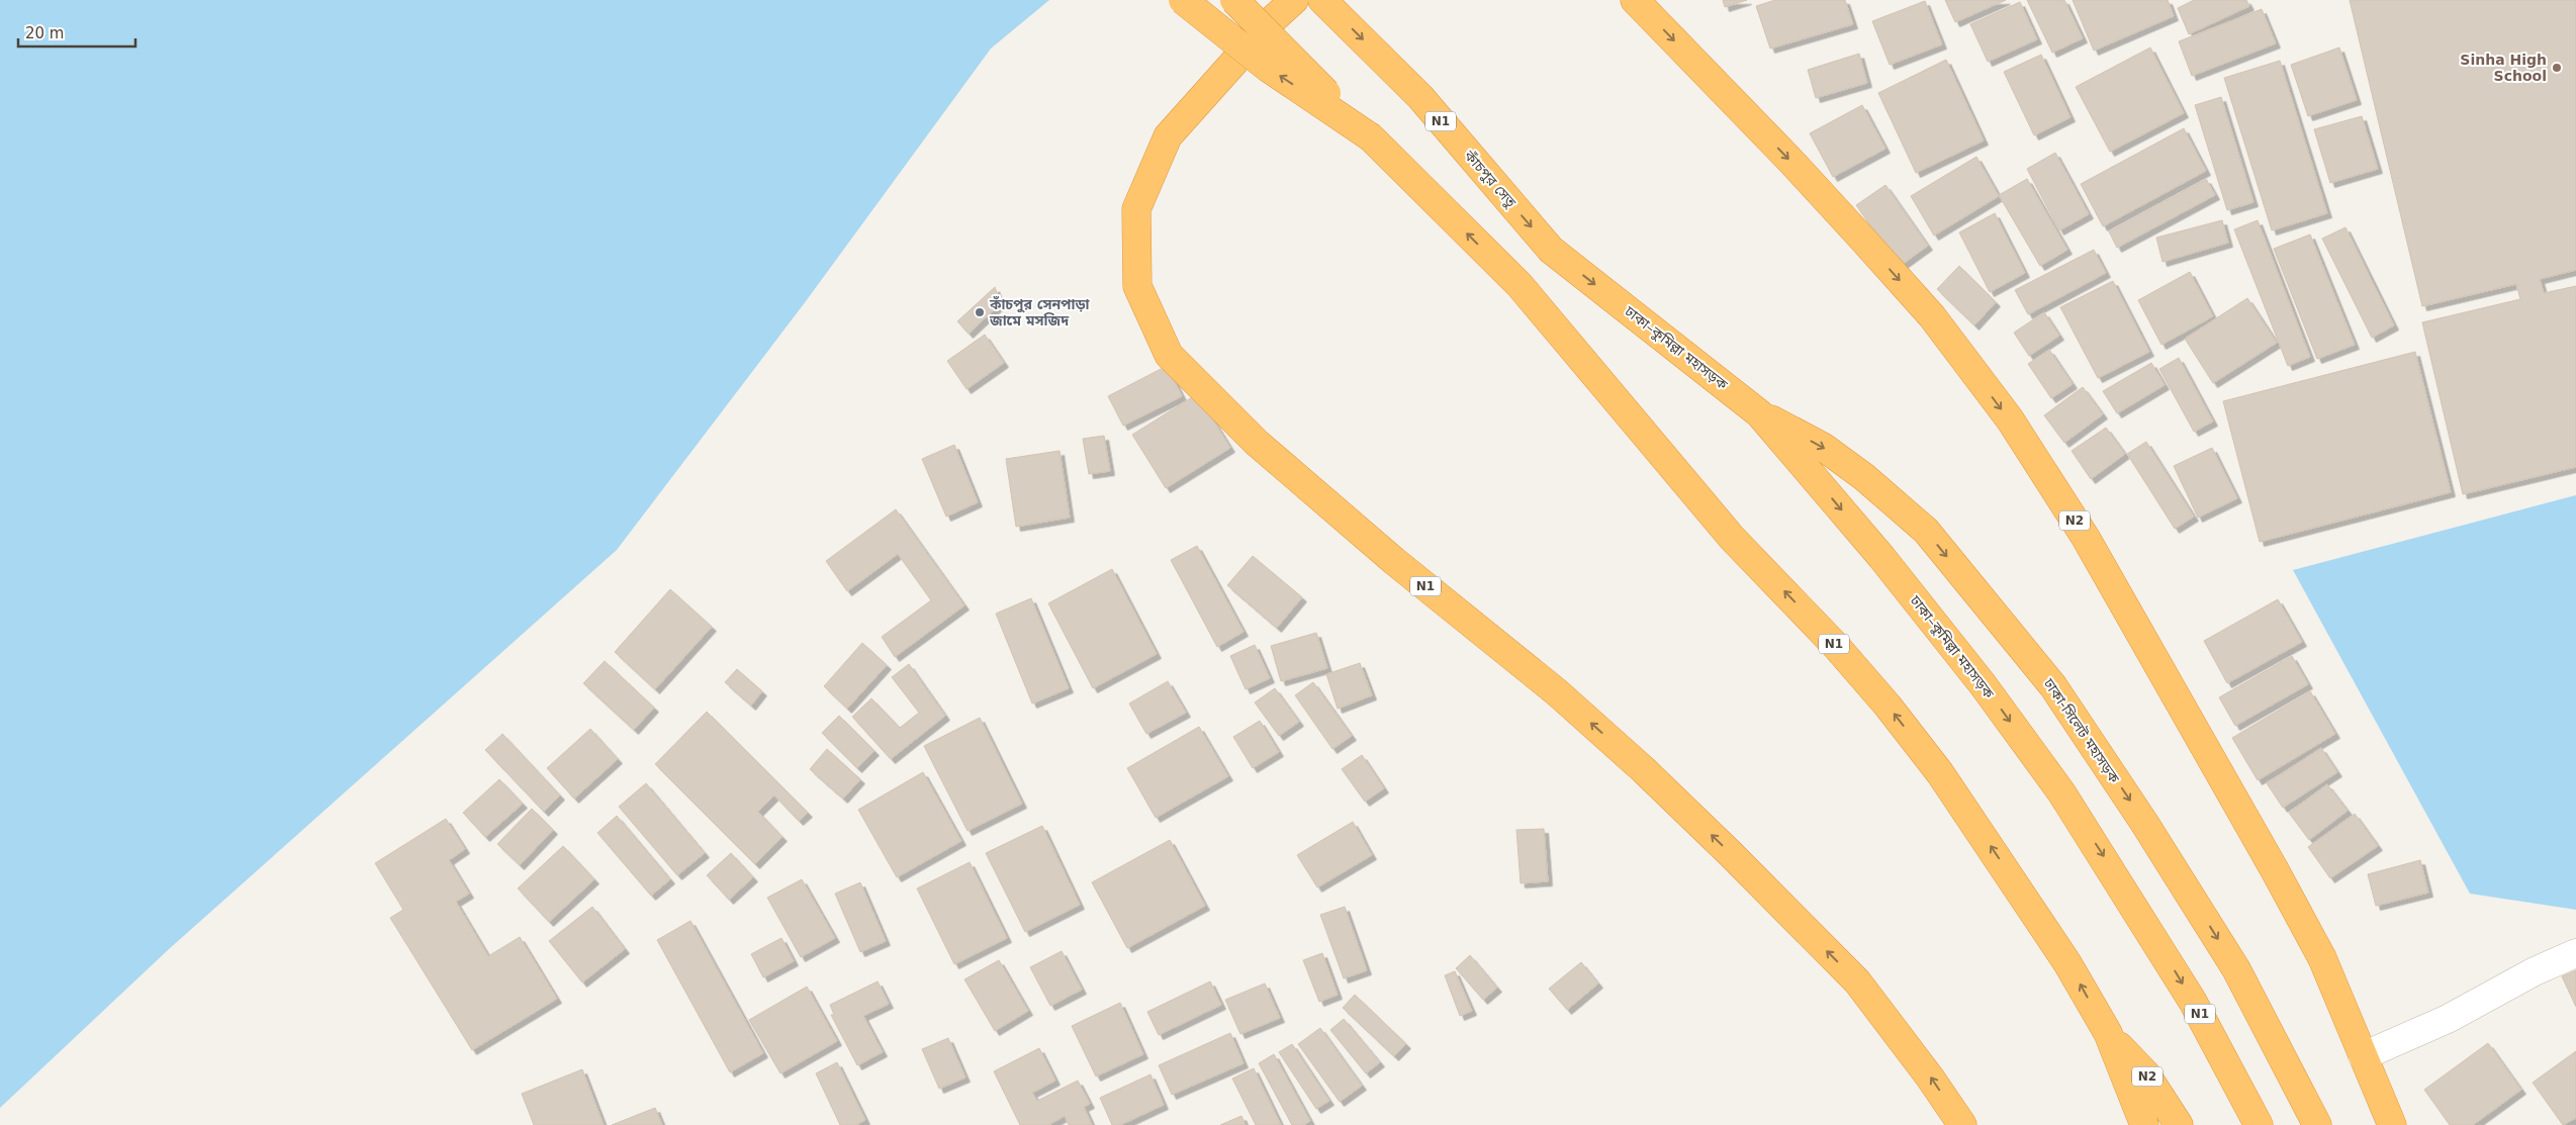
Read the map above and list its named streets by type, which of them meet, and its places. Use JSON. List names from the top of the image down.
{
  "streets": {
    "highway": [
      "N1",
      "কাঁচপুর সেতু",
      "ঢাকা–কুমিল্লা মহাসড়ক",
      "N2",
      "ঢাকা-সিলেট মহাসড়ক"
    ]
  },
  "crossings": [
    ["N1", "N2"],
    ["কাঁচপুর সেতু", "ঢাকা–কুমিল্লা মহাসড়ক"],
    ["ঢাকা–কুমিল্লা মহাসড়ক", "ঢাকা-সিলেট মহাসড়ক"]
  ],
  "places": ["Sinha High School", "কাঁচপুর সেনপাড়া জামে মসজিদ"],
  "scale_bar": "20 m"
}
